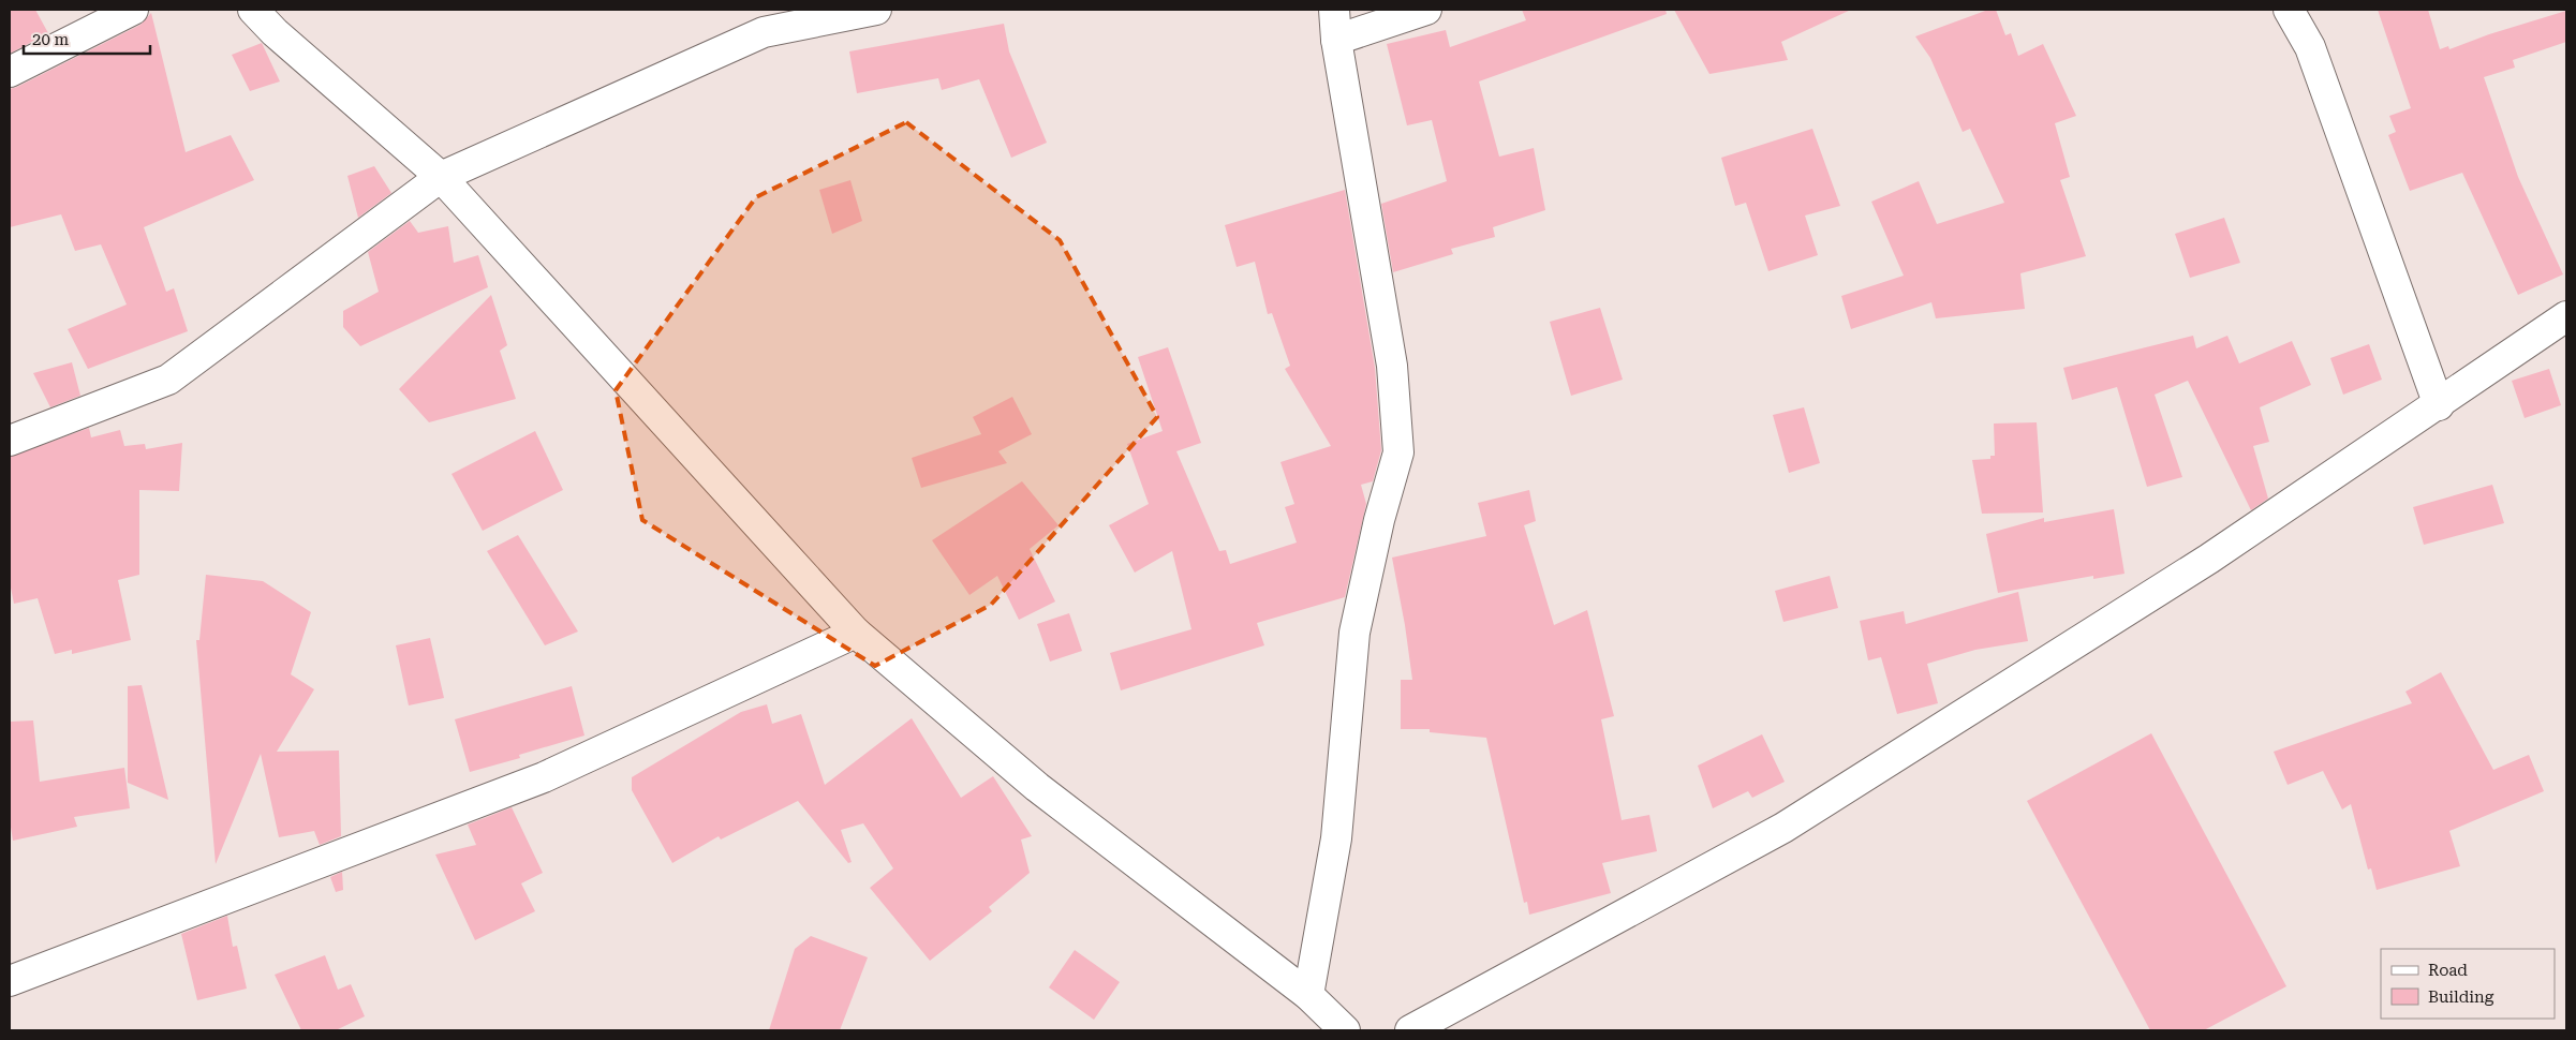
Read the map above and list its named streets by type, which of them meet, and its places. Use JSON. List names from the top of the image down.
{
  "legend": ["Road", "Building"],
  "scale_bar": "20 m"
}
